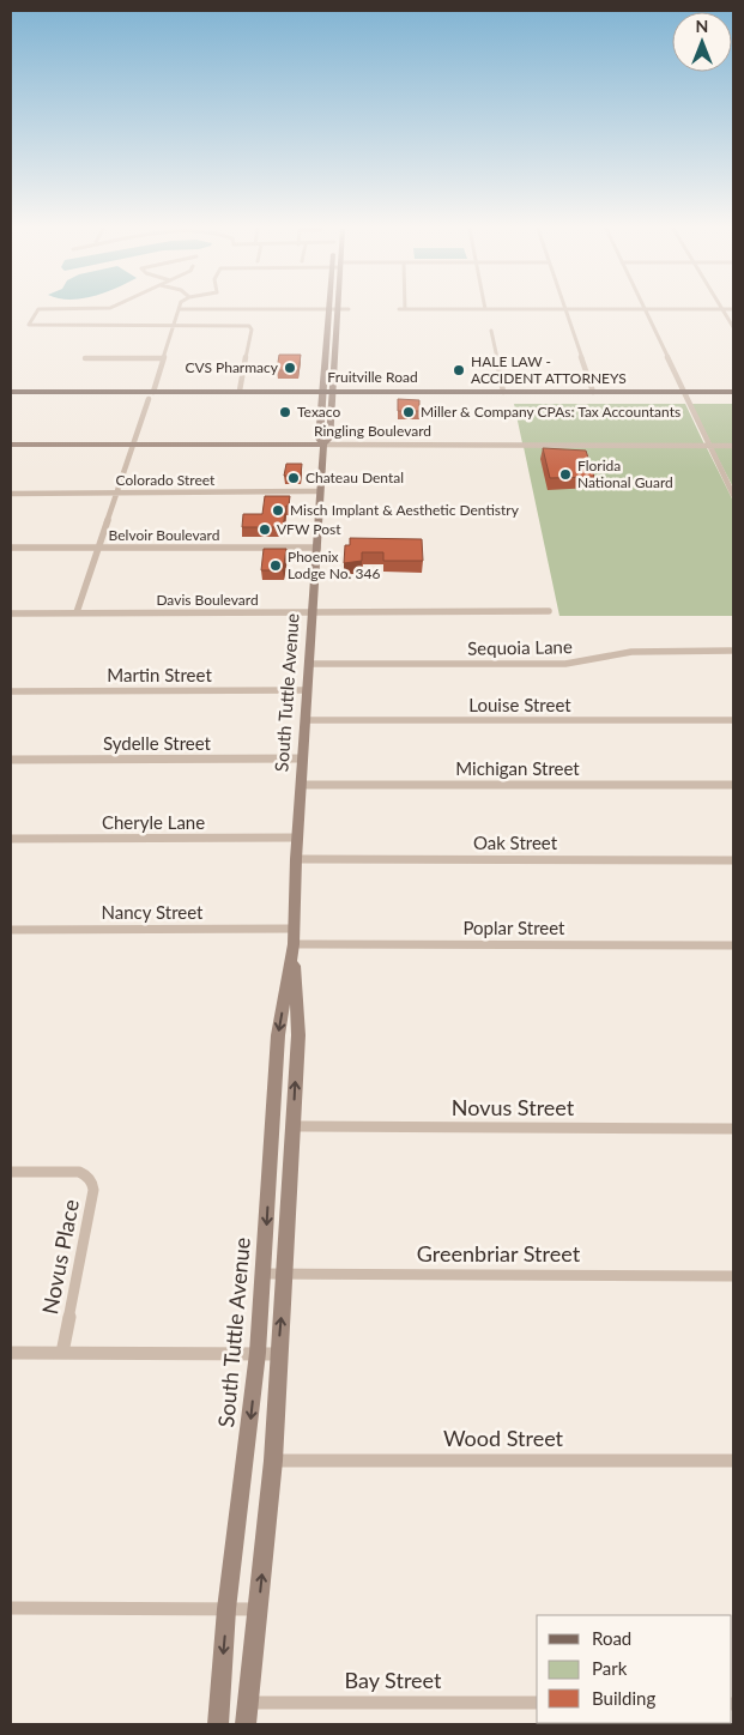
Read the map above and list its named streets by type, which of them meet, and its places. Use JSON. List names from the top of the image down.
{
  "streets": {
    "main road": ["Fruitville Road", "Ringling Boulevard", "South Tuttle Avenue"],
    "street": [
      "Colorado Street",
      "Belvoir Boulevard",
      "Davis Boulevard",
      "Sequoia Lane",
      "Martin Street",
      "Louise Street",
      "Sydelle Street",
      "Michigan Street",
      "Cheryle Lane",
      "Oak Street",
      "Nancy Street",
      "Poplar Street",
      "Novus Street",
      "Greenbriar Street",
      "Novus Place",
      "Wood Street",
      "Bay Street"
    ]
  },
  "crossings": [
    ["Ringling Boulevard", "South Tuttle Avenue"],
    ["Colorado Street", "South Tuttle Avenue"],
    ["Belvoir Boulevard", "South Tuttle Avenue"],
    ["Davis Boulevard", "South Tuttle Avenue"],
    ["Sequoia Lane", "South Tuttle Avenue"],
    ["Martin Street", "South Tuttle Avenue"],
    ["South Tuttle Avenue", "Louise Street"],
    ["South Tuttle Avenue", "Sydelle Street"],
    ["South Tuttle Avenue", "Michigan Street"],
    ["South Tuttle Avenue", "Cheryle Lane"],
    ["South Tuttle Avenue", "Oak Street"],
    ["South Tuttle Avenue", "Nancy Street"],
    ["South Tuttle Avenue", "Poplar Street"],
    ["South Tuttle Avenue", "Novus Street"],
    ["South Tuttle Avenue", "Greenbriar Street"],
    ["South Tuttle Avenue", "Wood Street"],
    ["South Tuttle Avenue", "Bay Street"],
    ["Nancy Street", "Poplar Street"]
  ],
  "places": [
    "CVS Pharmacy",
    "HALE LAW - ACCIDENT ATTORNEYS",
    "Texaco",
    "Miller & Company CPAs: Tax Accountants",
    "Florida National Guard",
    "Chateau Dental",
    "Misch Implant & Aesthetic Dentistry",
    "VFW Post",
    "Phoenix Lodge No. 346"
  ],
  "legend": ["Road", "Park", "Building"],
  "north": "top"
}
